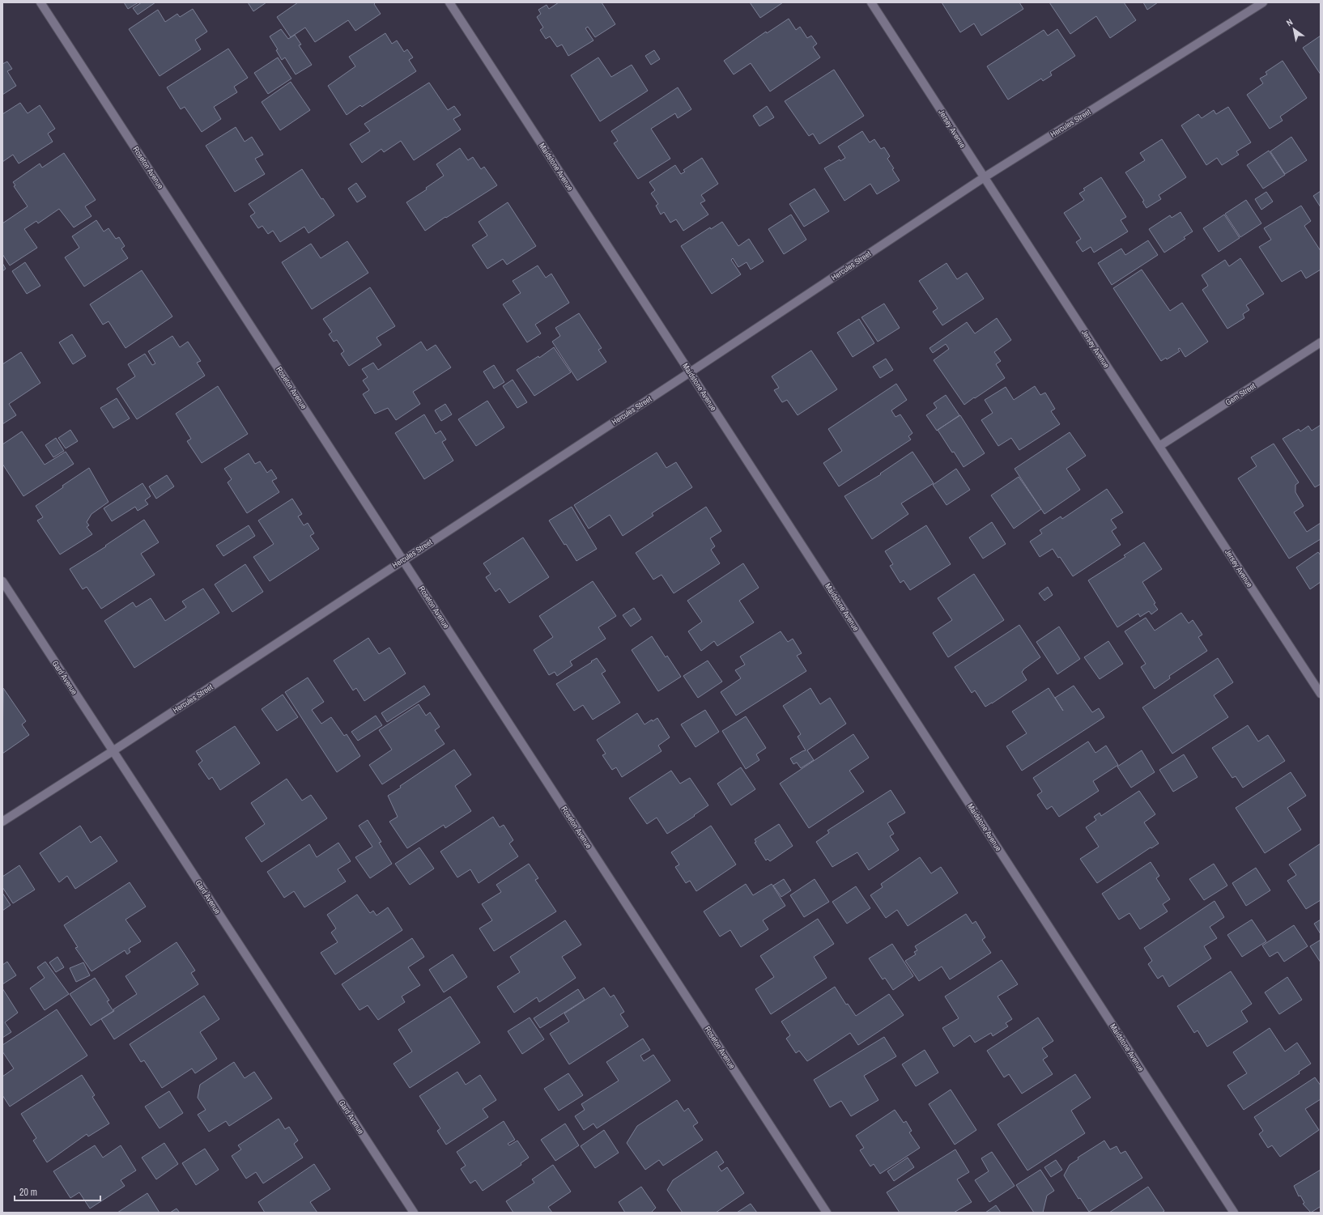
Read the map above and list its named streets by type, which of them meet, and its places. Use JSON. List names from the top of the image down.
{
  "streets": {
    "street": [
      "Hercules Street",
      "Jersey Avenue",
      "Maidstone Avenue",
      "Roseton Avenue",
      "Gem Street",
      "Gard Avenue"
    ]
  },
  "crossings": [
    ["Hercules Street", "Jersey Avenue"],
    ["Hercules Street", "Maidstone Avenue"],
    ["Hercules Street", "Roseton Avenue"],
    ["Hercules Street", "Gard Avenue"],
    ["Jersey Avenue", "Gem Street"]
  ],
  "scale_bar": "20 m",
  "north": "top left"
}
